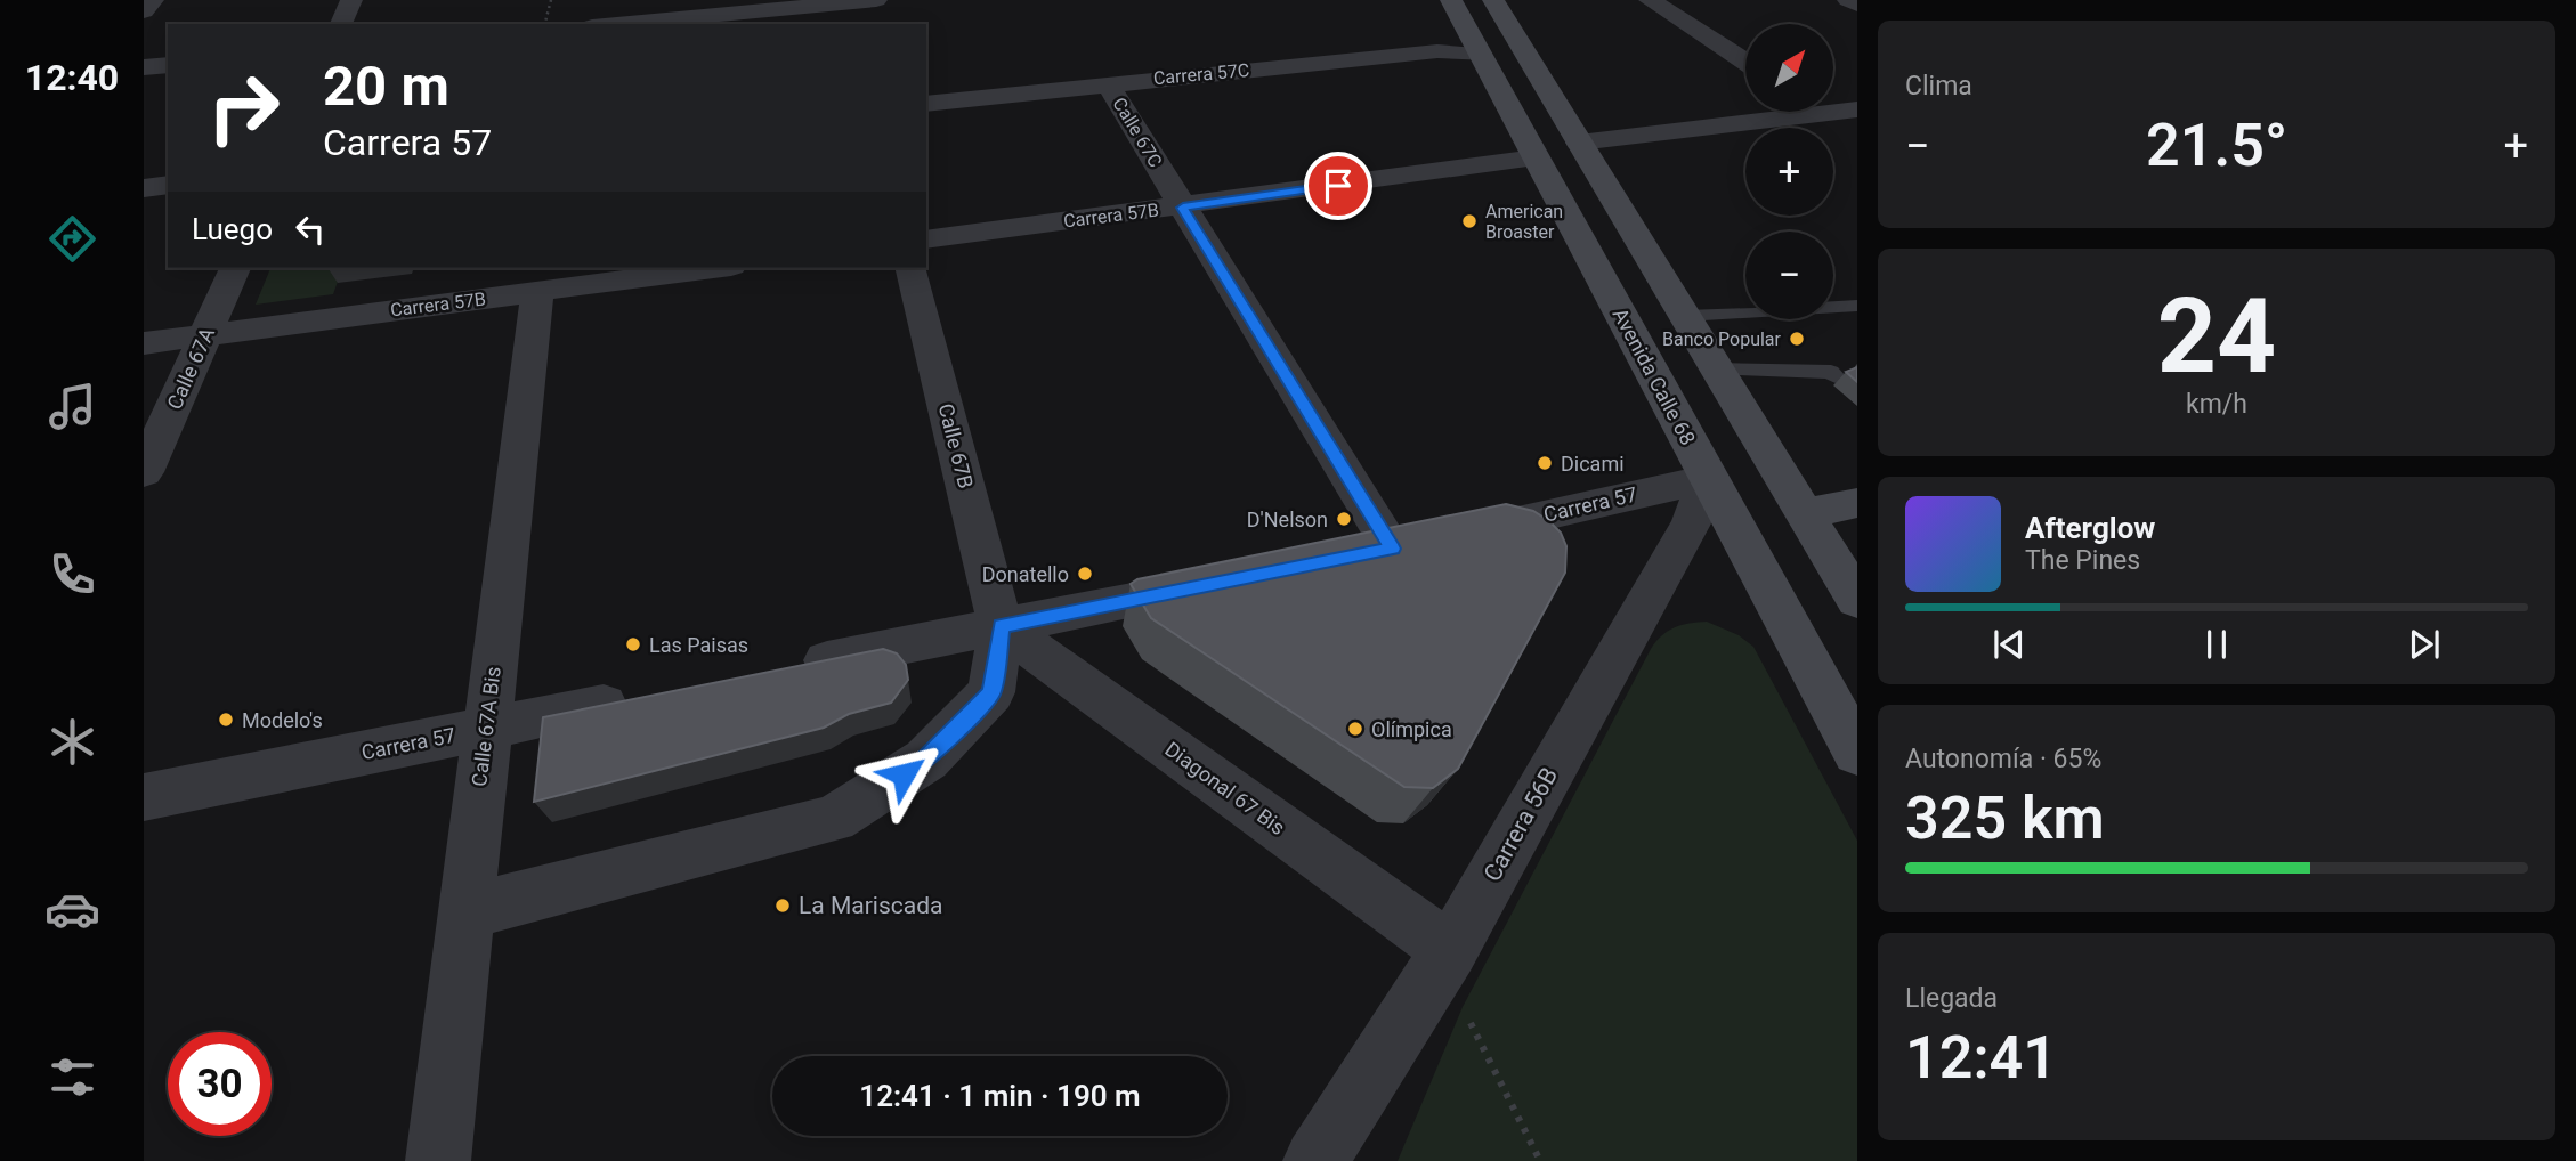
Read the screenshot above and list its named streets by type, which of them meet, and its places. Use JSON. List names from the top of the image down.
{
  "streets": {
    "main road": ["Avenida Calle 68"],
    "street": [
      "Carrera 57C",
      "Calle 67C",
      "Carrera 57B",
      "Calle 67A",
      "Calle 67B",
      "Carrera 57",
      "Calle 67A Bis",
      "Diagonal 67 Bis",
      "Carrera 56B"
    ]
  },
  "crossings": [
    ["Carrera 57C", "Calle 67C"],
    ["Carrera 57C", "Avenida Calle 68"],
    ["Calle 67C", "Carrera 57B"],
    ["Calle 67C", "Carrera 57"],
    ["Carrera 57B", "Calle 67A"],
    ["Carrera 57B", "Avenida Calle 68"],
    ["Carrera 57B", "Calle 67A Bis"],
    ["Avenida Calle 68", "Carrera 57"],
    ["Avenida Calle 68", "Carrera 56B"],
    ["Calle 67B", "Diagonal 67 Bis"],
    ["Carrera 57", "Calle 67A Bis"],
    ["Carrera 57", "Carrera 56B"],
    ["Diagonal 67 Bis", "Carrera 56B"]
  ],
  "places": [
    "American Broaster",
    "Banco Popular",
    "Dicami",
    "D'Nelson",
    "Donatello",
    "Las Paisas",
    "Modelo's",
    "Olímpica",
    "La Mariscada"
  ],
  "north": "top right",
  "page": {
    "tabs": "12:40",
    "tile": [
      "Clima",
      ["24", "km/h"],
      ["Autonomía · 65%", "325 km"],
      ["Llegada", "12:41"]
    ],
    "map_buttons": ["+", "−"],
    "turn": ["20 m", "Carrera 57"],
    "heat": ["−", "21.5°", "+"],
    "then": "Luego",
    "song": ["Afterglow", "The Pines"],
    "limit": "30",
    "trip": "12:41 · 1 min · 190 m"
  }
}
